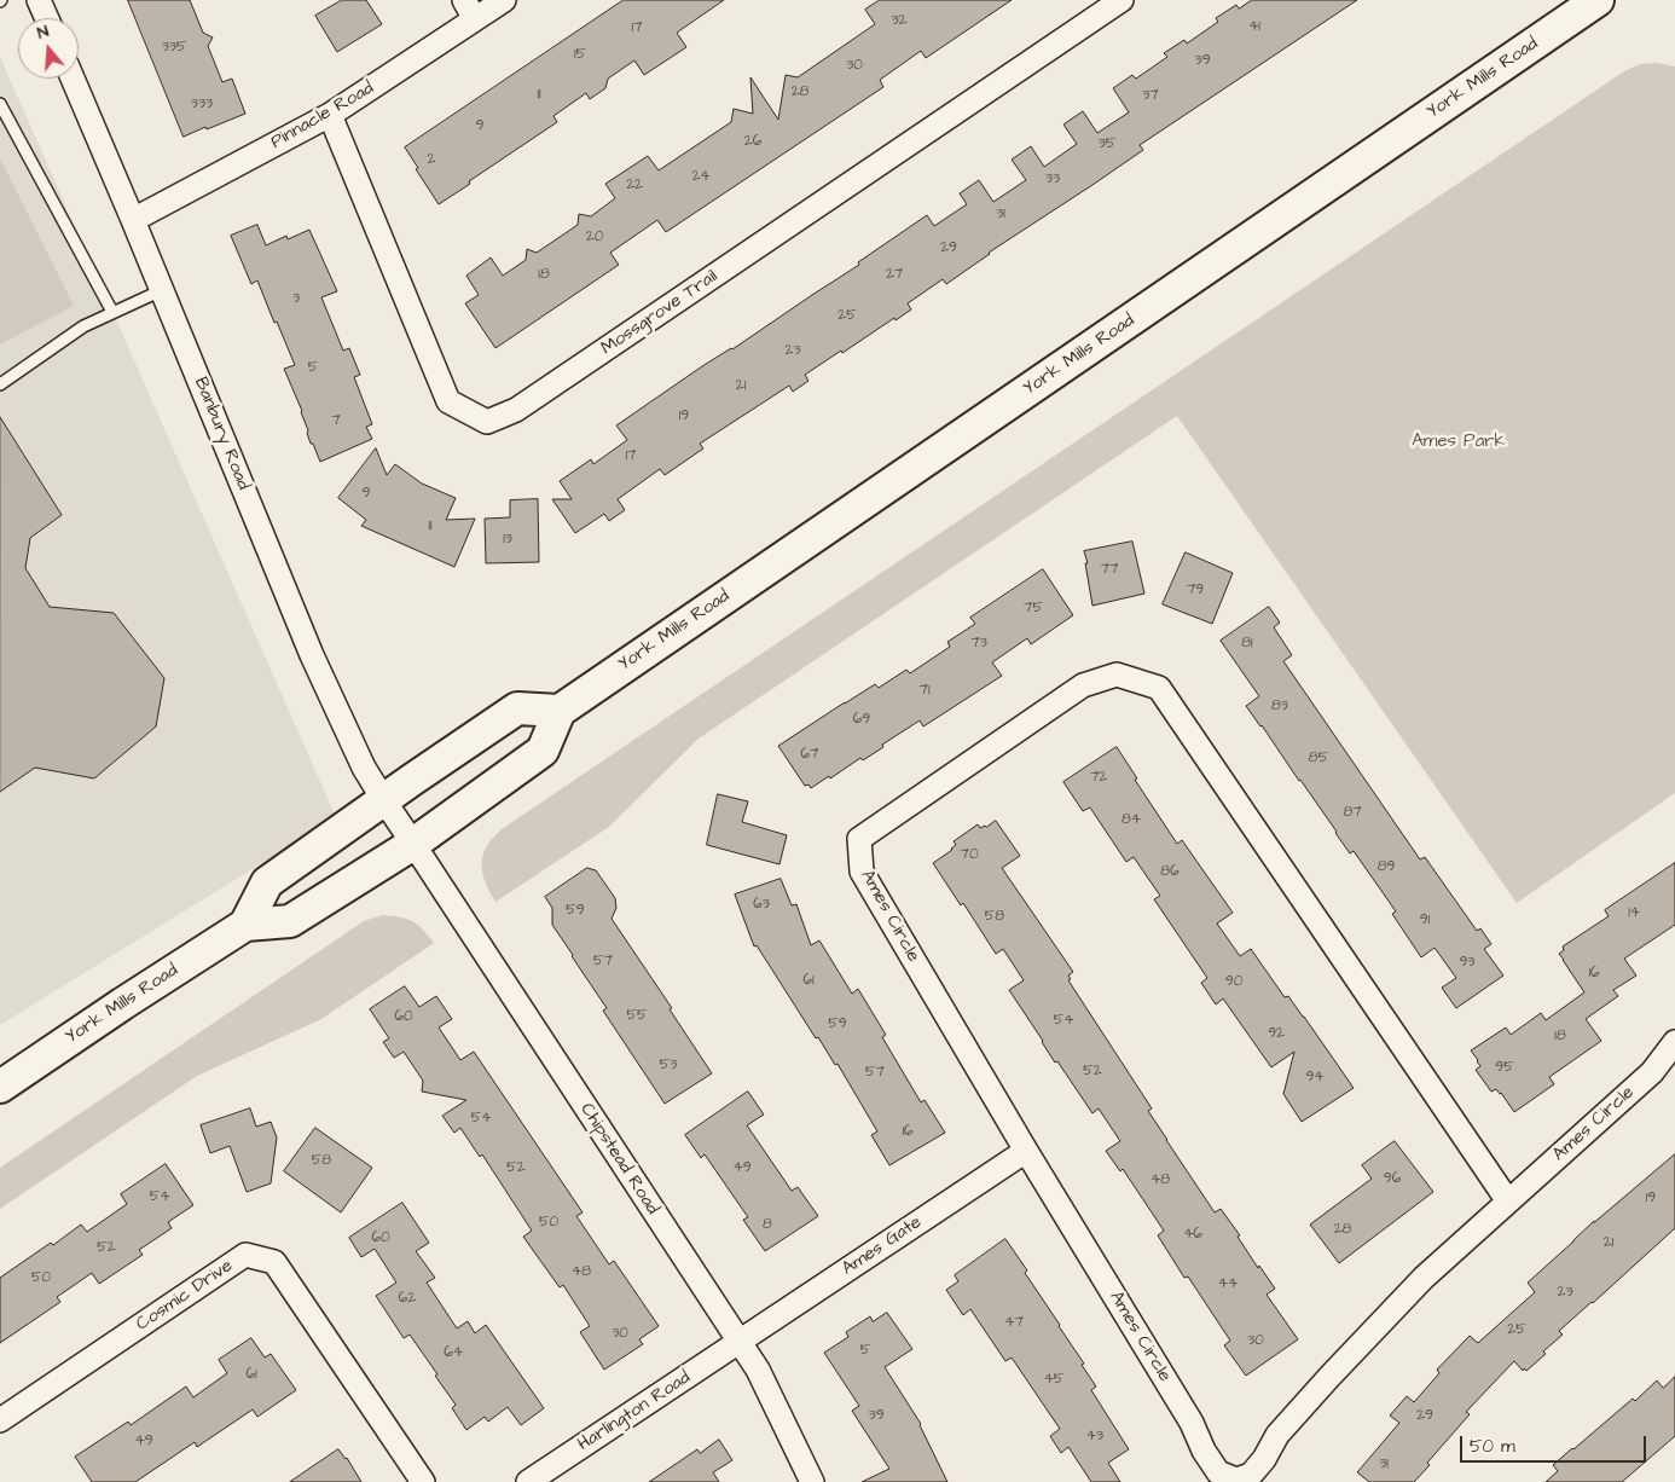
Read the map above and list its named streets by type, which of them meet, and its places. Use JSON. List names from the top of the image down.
{
  "streets": {
    "main road": ["York Mills Road"],
    "street": [
      "Pinnacle Road",
      "Mossgrove Trail",
      "Banbury Road",
      "Ames Circle",
      "Chipstead Road",
      "Ames Gate",
      "Cosmic Drive",
      "Harlington Road"
    ]
  },
  "crossings": [
    ["York Mills Road", "Banbury Road"],
    ["York Mills Road", "Chipstead Road"],
    ["Pinnacle Road", "Mossgrove Trail"],
    ["Pinnacle Road", "Banbury Road"],
    ["Banbury Road", "Chipstead Road"],
    ["Ames Circle", "Ames Gate"],
    ["Chipstead Road", "Ames Gate"],
    ["Chipstead Road", "Harlington Road"],
    ["Ames Gate", "Harlington Road"]
  ],
  "parks": ["Ames Park"],
  "house_numbers": [
    "32",
    "41",
    "17",
    "335",
    "15",
    "39",
    "30",
    "28",
    "11",
    "37",
    "333",
    "9",
    "26",
    "35",
    "2",
    "24",
    "33",
    "22",
    "31",
    "20",
    "29",
    "18",
    "27",
    "3",
    "25",
    "23",
    "5",
    "21",
    "19",
    "7",
    "17",
    "9",
    "11",
    "13",
    "77",
    "79",
    "75",
    "73",
    "81",
    "71",
    "83",
    "69",
    "67",
    "85",
    "72",
    "87",
    "84",
    "70",
    "89",
    "86",
    "63",
    "59",
    "14",
    "58",
    "91",
    "57",
    "93",
    "16",
    "61",
    "90",
    "55",
    "60",
    "54",
    "59",
    "92",
    "18",
    "53",
    "95",
    "52",
    "57",
    "94",
    "54",
    "16",
    "58",
    "52",
    "49",
    "96",
    "48",
    "54",
    "19",
    "50",
    "8",
    "28",
    "46",
    "60",
    "21",
    "52",
    "48",
    "50",
    "44",
    "23",
    "62",
    "47",
    "25",
    "30",
    "30",
    "5",
    "64",
    "61",
    "45",
    "39",
    "29",
    "43",
    "49",
    "31"
  ],
  "scale_bar": "50 m",
  "north": "top"
}
